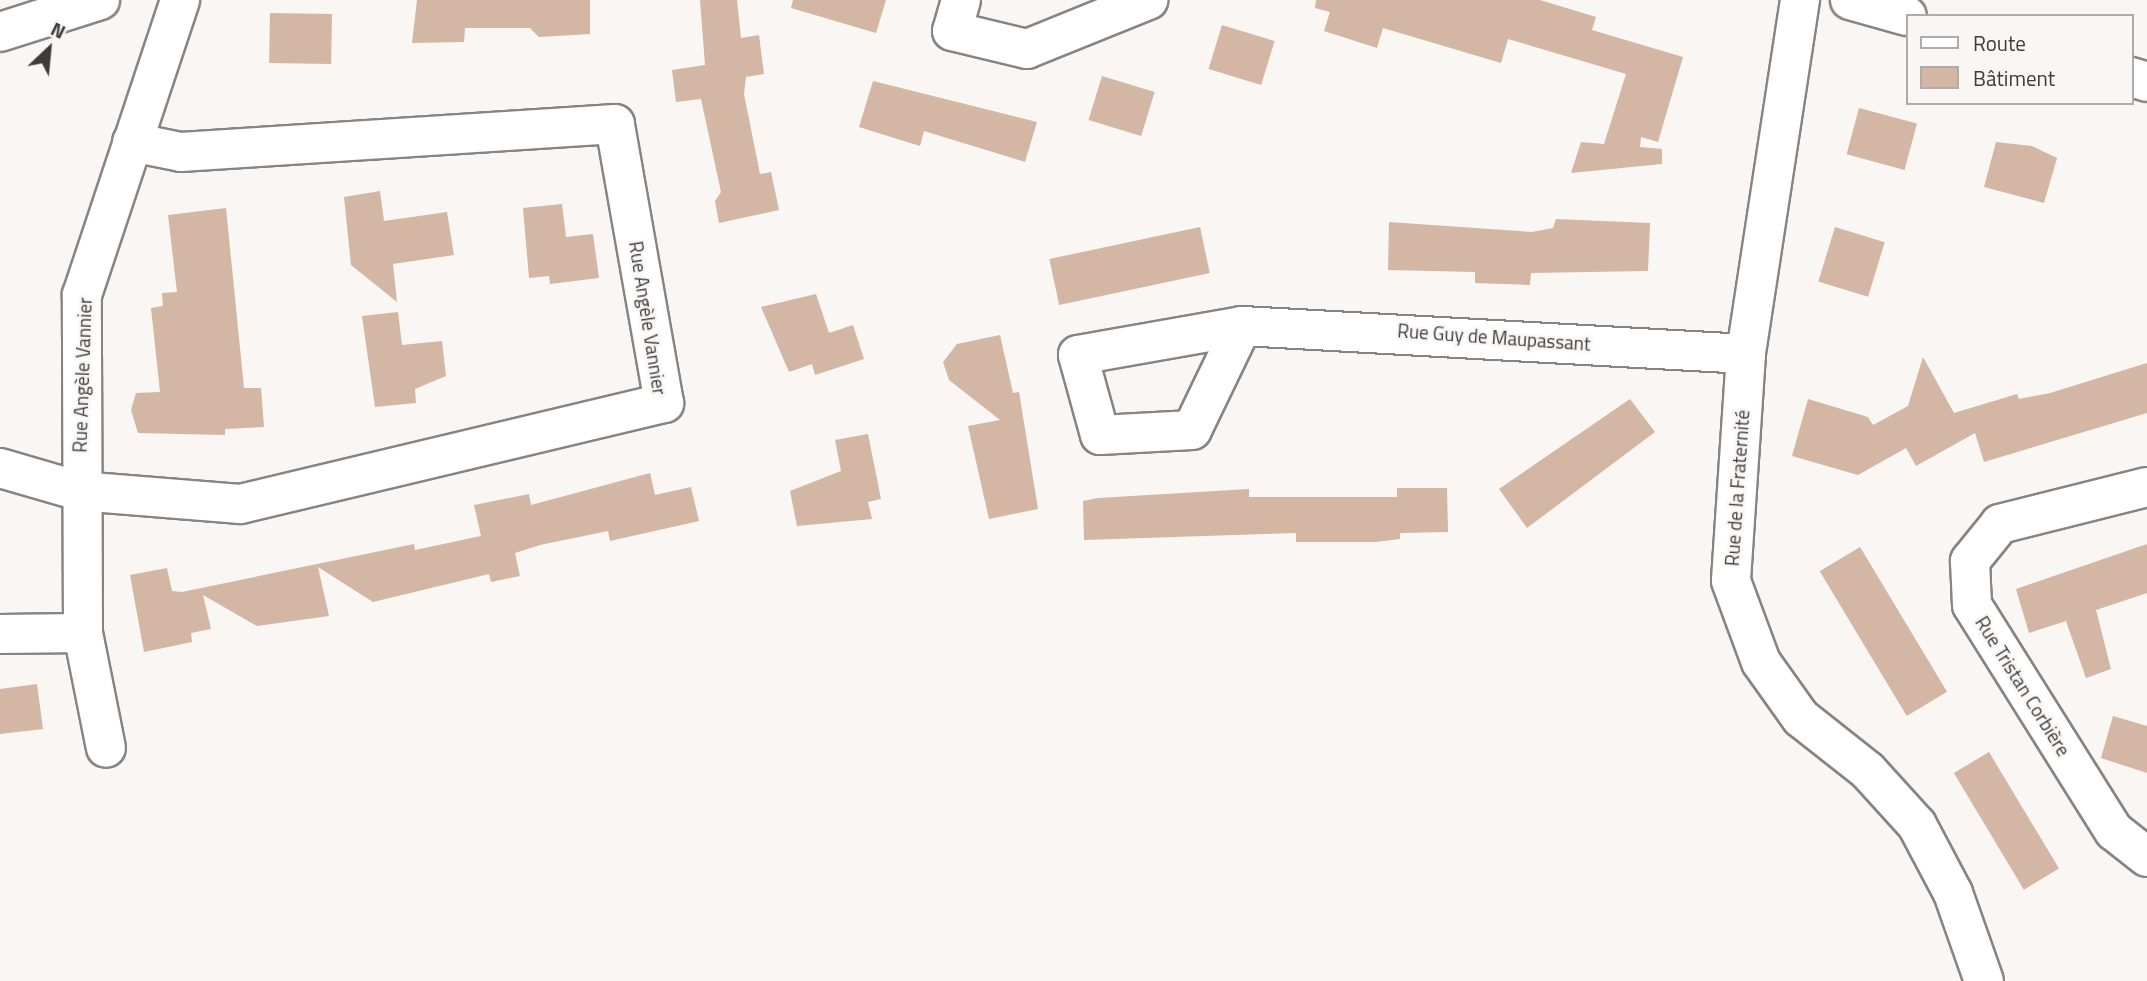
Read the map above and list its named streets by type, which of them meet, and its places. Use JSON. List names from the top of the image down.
{
  "streets": {
    "street": [
      "Rue Angèle Vannier",
      "Rue Guy de Maupassant",
      "Rue de la Fraternité",
      "Rue Tristan Corbière"
    ]
  },
  "crossings": [
    ["Rue Guy de Maupassant", "Rue de la Fraternité"]
  ],
  "legend": ["Route", "Bâtiment"],
  "north": "top right"
}
